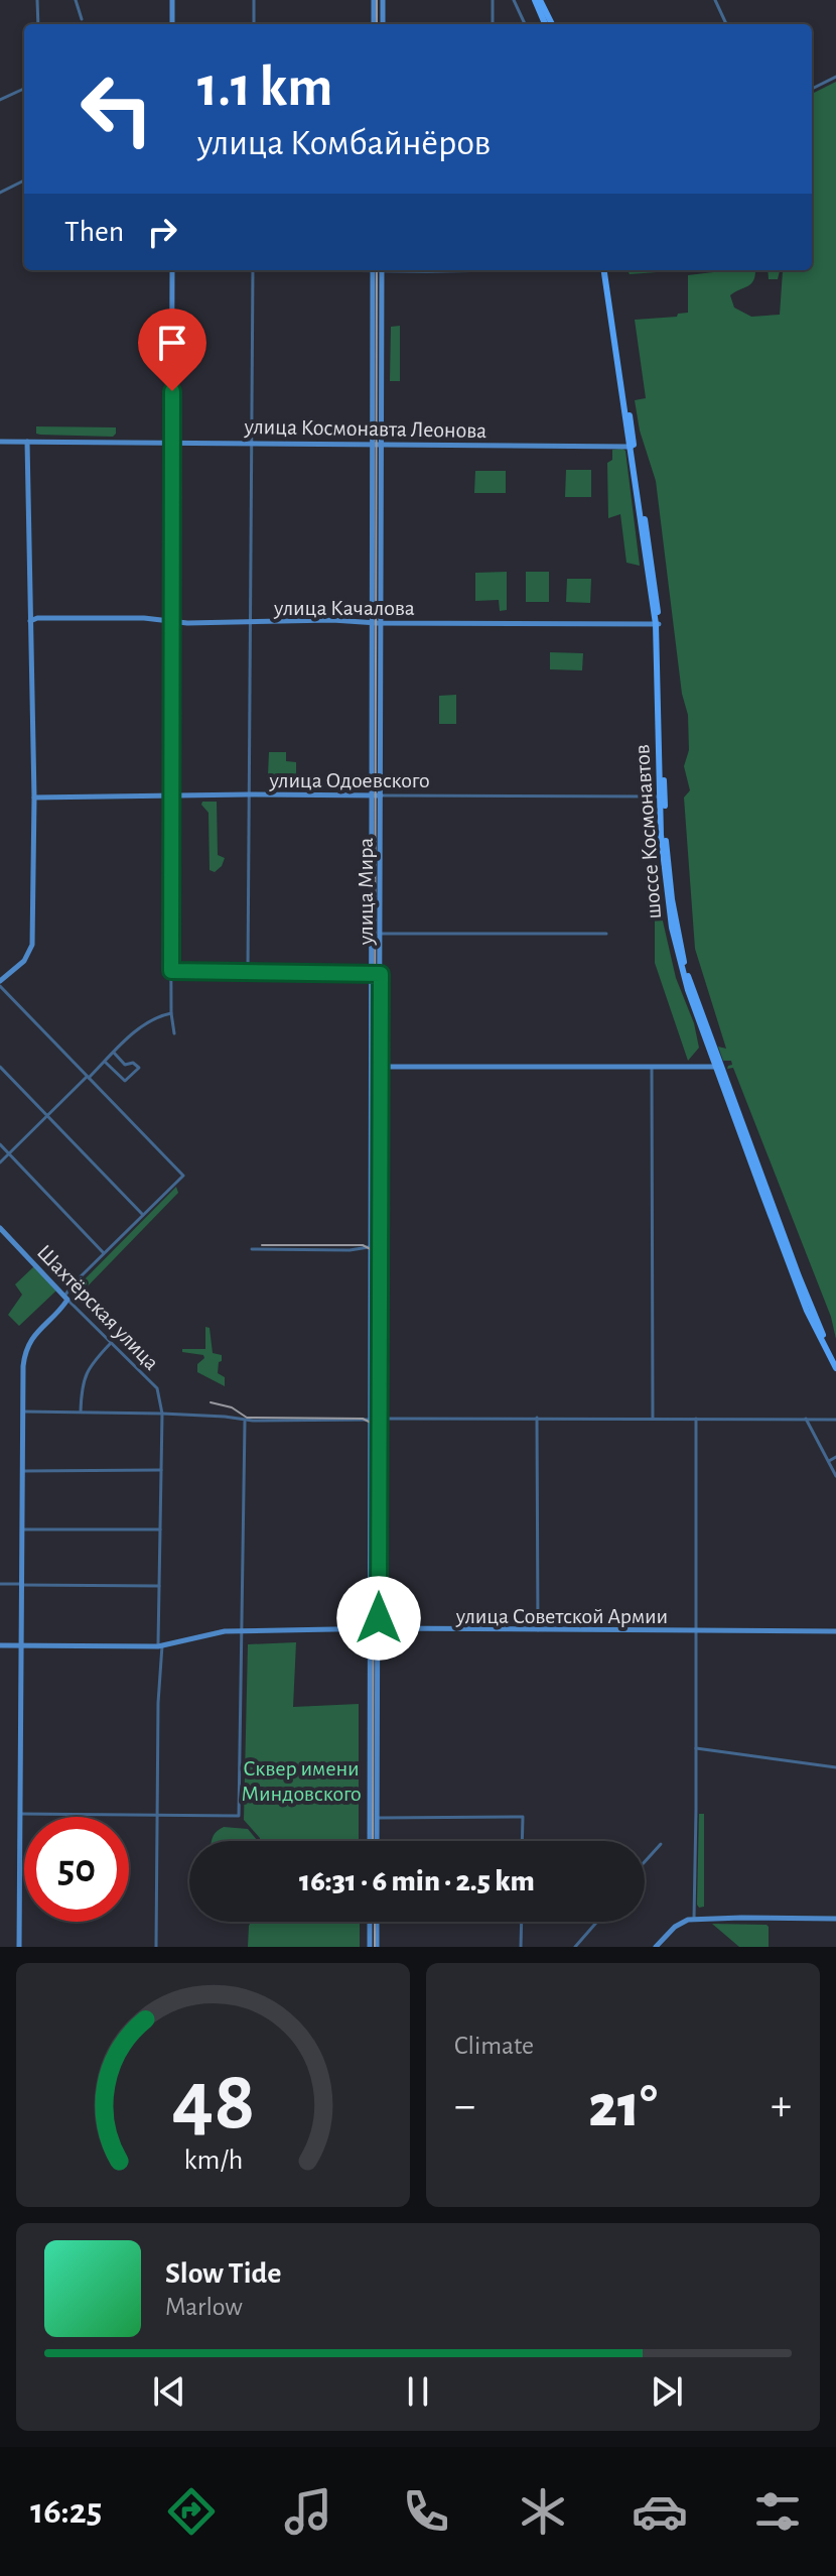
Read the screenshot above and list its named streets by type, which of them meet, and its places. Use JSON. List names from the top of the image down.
{
  "streets": {
    "main road": [
      "улица Космонавта Леонова",
      "улица Качалова",
      "улица Одоевского",
      "шоссе Космонавтов",
      "улица Мира",
      "Шахтёрская улица",
      "улица Советской Армии"
    ]
  },
  "crossings": [
    ["улица Космонавта Леонова", "шоссе Космонавтов"],
    ["улица Космонавта Леонова", "улица Мира"],
    ["улица Качалова", "шоссе Космонавтов"],
    ["улица Качалова", "улица Мира"],
    ["улица Одоевского", "шоссе Космонавтов"],
    ["улица Одоевского", "улица Мира"],
    ["улица Мира", "улица Советской Армии"]
  ],
  "parks": ["Сквер имени Миндовского"],
  "page": {
    "turn": ["1.1 km", "улица Комбайнёров"],
    "then": "Then",
    "limit": "50",
    "trip": "16:31 · 6 min · 2.5 km",
    "tile": "Climate",
    "heat": ["−", "21°", "+"],
    "song": ["Slow Tide", "Marlow"],
    "tabs": "16:25",
    "gauge": ["48", "km/h"]
  }
}
